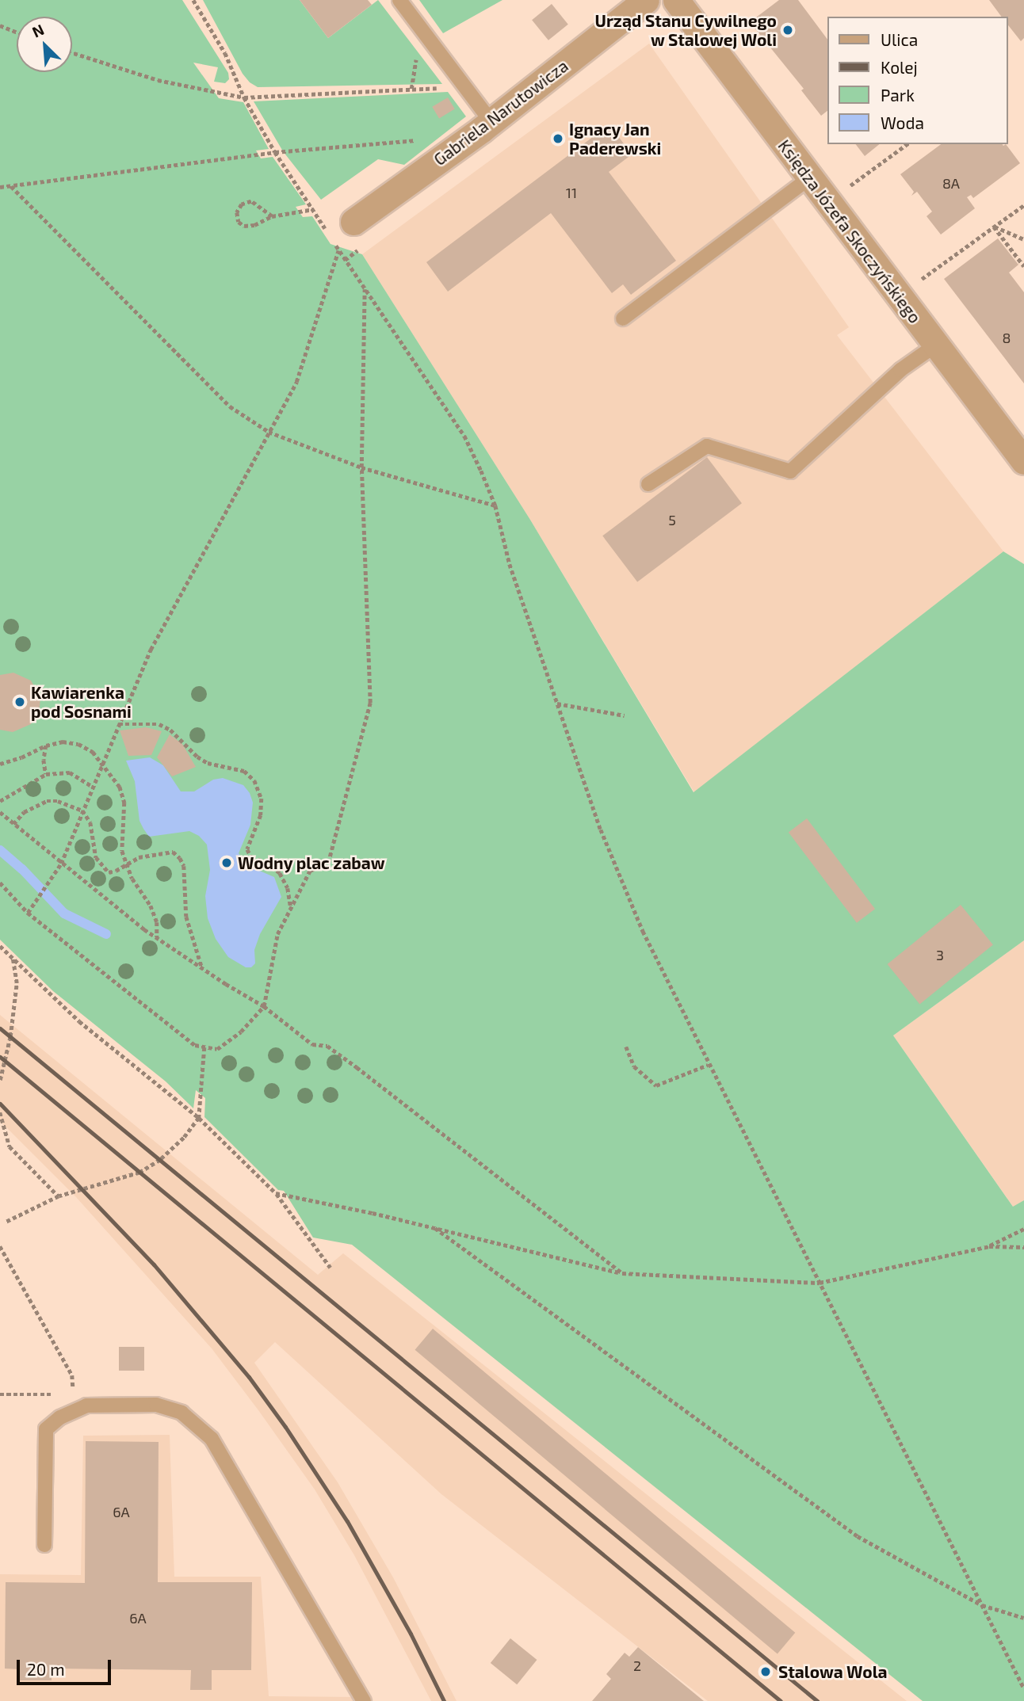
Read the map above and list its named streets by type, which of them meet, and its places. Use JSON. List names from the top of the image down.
{
  "streets": {
    "street": ["Gabriela Narutowicza", "Księdza Józefa Skoczyńskiego"]
  },
  "places": [
    "Urząd Stanu Cywilnego w Stalowej Woli",
    "Ignacy Jan Paderewski",
    "Kawiarenka pod Sosnami",
    "Wodny plac zabaw",
    "Stalowa Wola"
  ],
  "house_numbers": [
    "8A",
    "11",
    "8",
    "5",
    "3",
    "6A",
    "6A",
    "2"
  ],
  "legend": [
    "Ulica",
    "Kolej",
    "Park",
    "Woda"
  ],
  "scale_bar": "20 m",
  "north": "top left"
}
